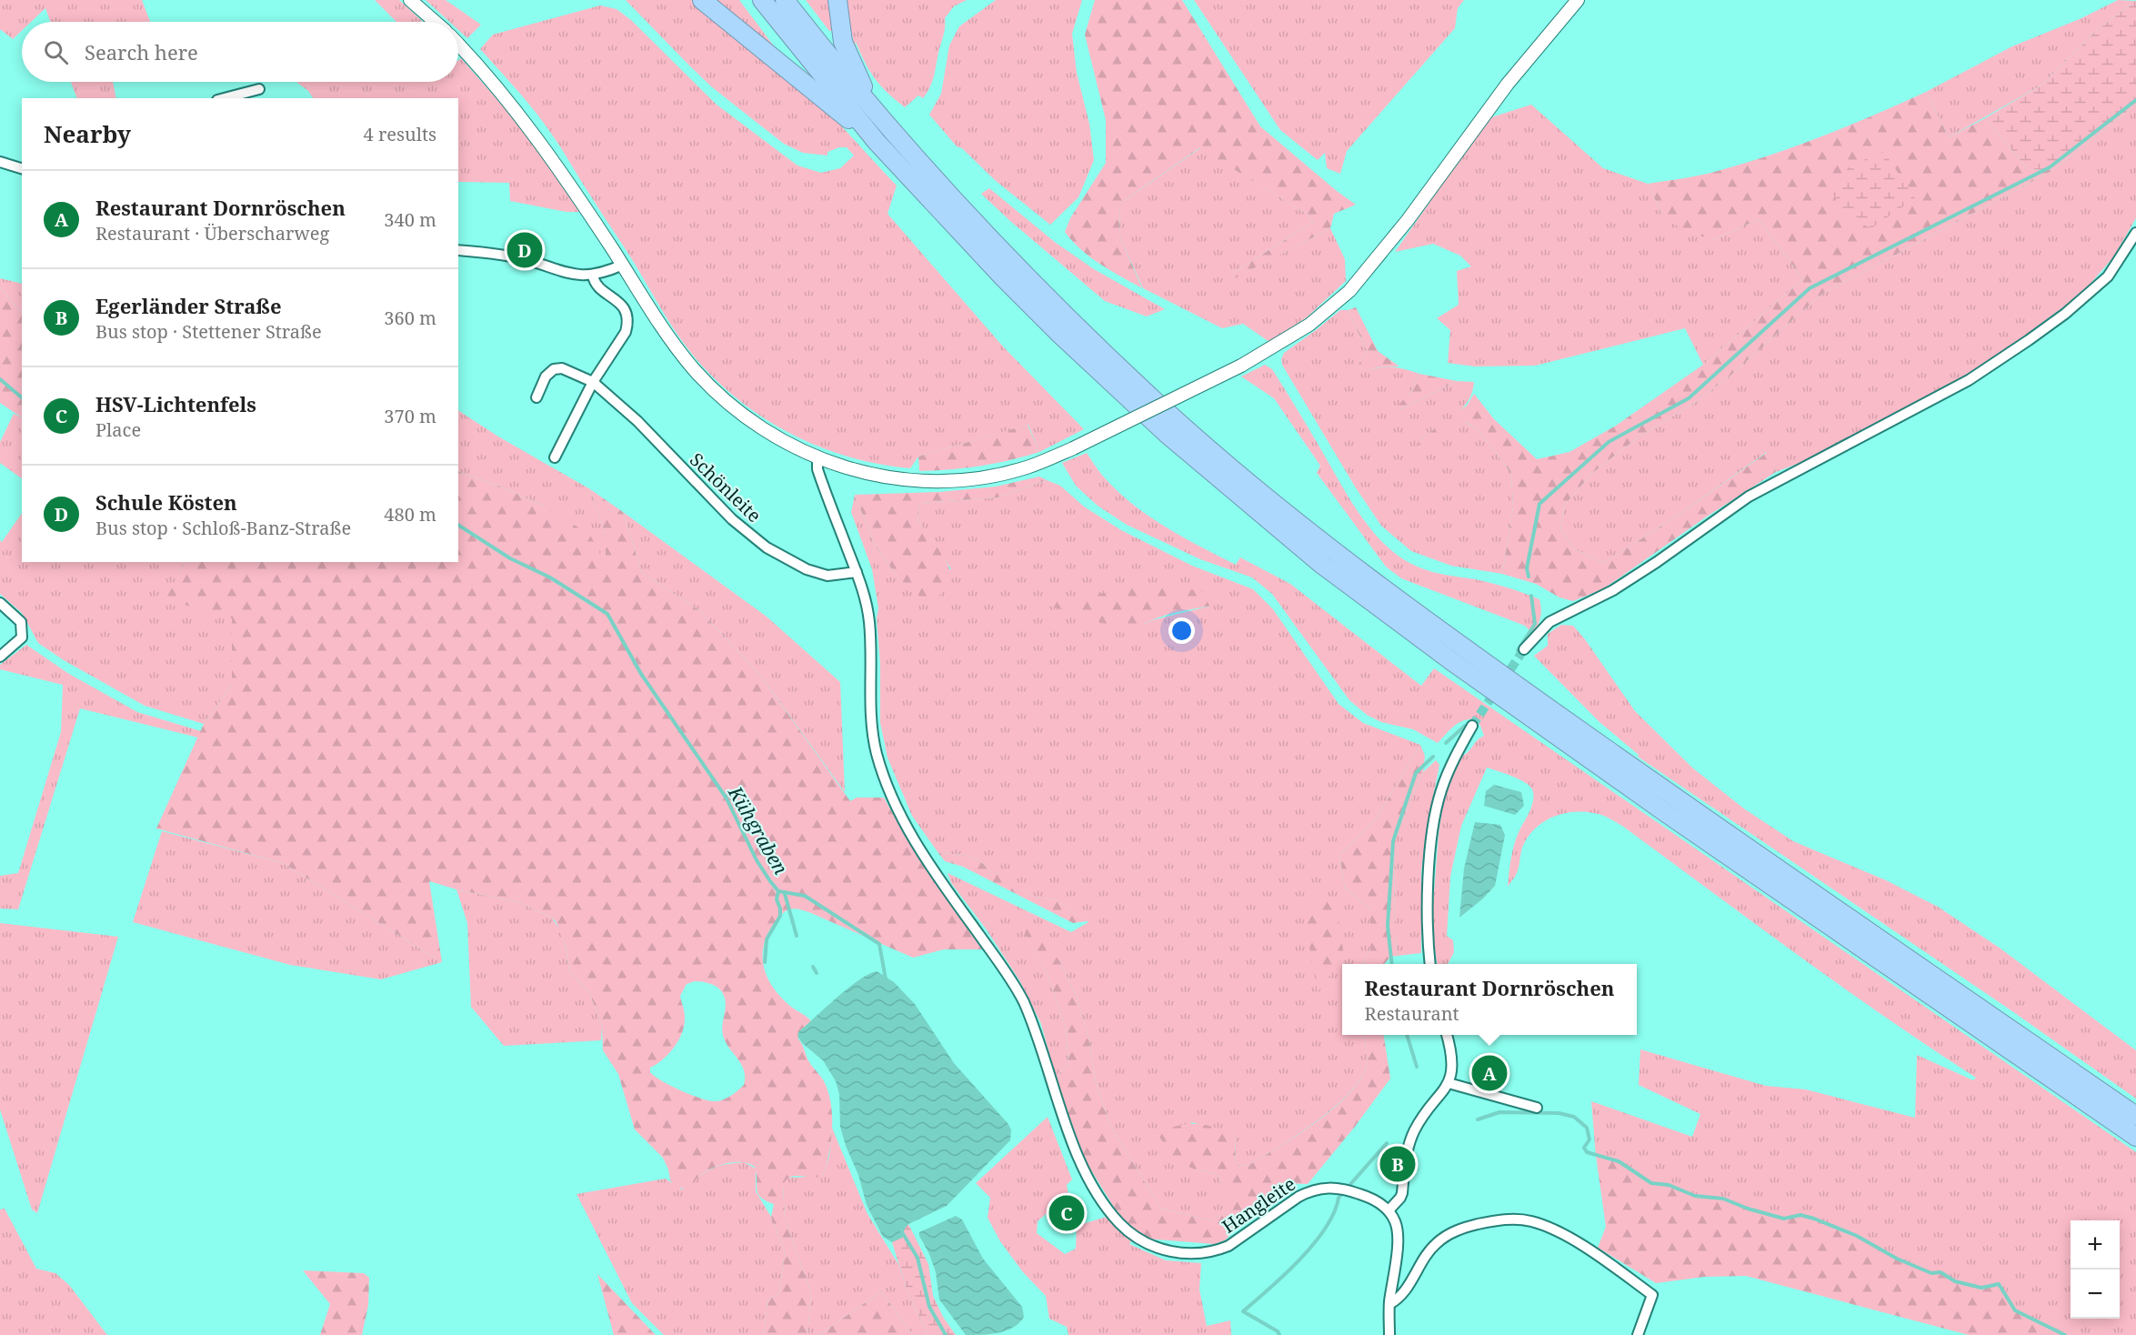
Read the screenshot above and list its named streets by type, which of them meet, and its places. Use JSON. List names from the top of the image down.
{
  "streets": {
    "street": ["Schönleite", "Hangleite"]
  },
  "crossings": [
    ["Schönleite", "Hangleite"]
  ],
  "water": ["Kühgraben"],
  "page": {
    "search": "Search here",
    "heading": ["Nearby", "4 results"],
    "list": [
      {
        "mark": "A",
        "name": "Restaurant Dornröschen",
        "note": "Restaurant · Überscharweg",
        "value": "340 m"
      },
      {
        "mark": "B",
        "name": "Egerländer Straße",
        "note": "Bus stop · Stettener Straße",
        "value": "360 m"
      },
      {
        "mark": "C",
        "name": "HSV-Lichtenfels",
        "note": "Place",
        "value": "370 m"
      },
      {
        "mark": "D",
        "name": "Schule Kösten",
        "note": "Bus stop · Schloß-Banz-Straße",
        "value": "480 m"
      }
    ],
    "pins": [
      "D",
      "A",
      "B",
      "C"
    ],
    "popup": ["Restaurant Dornröschen", "Restaurant"],
    "map_buttons": ["+", "−"]
  }
}
